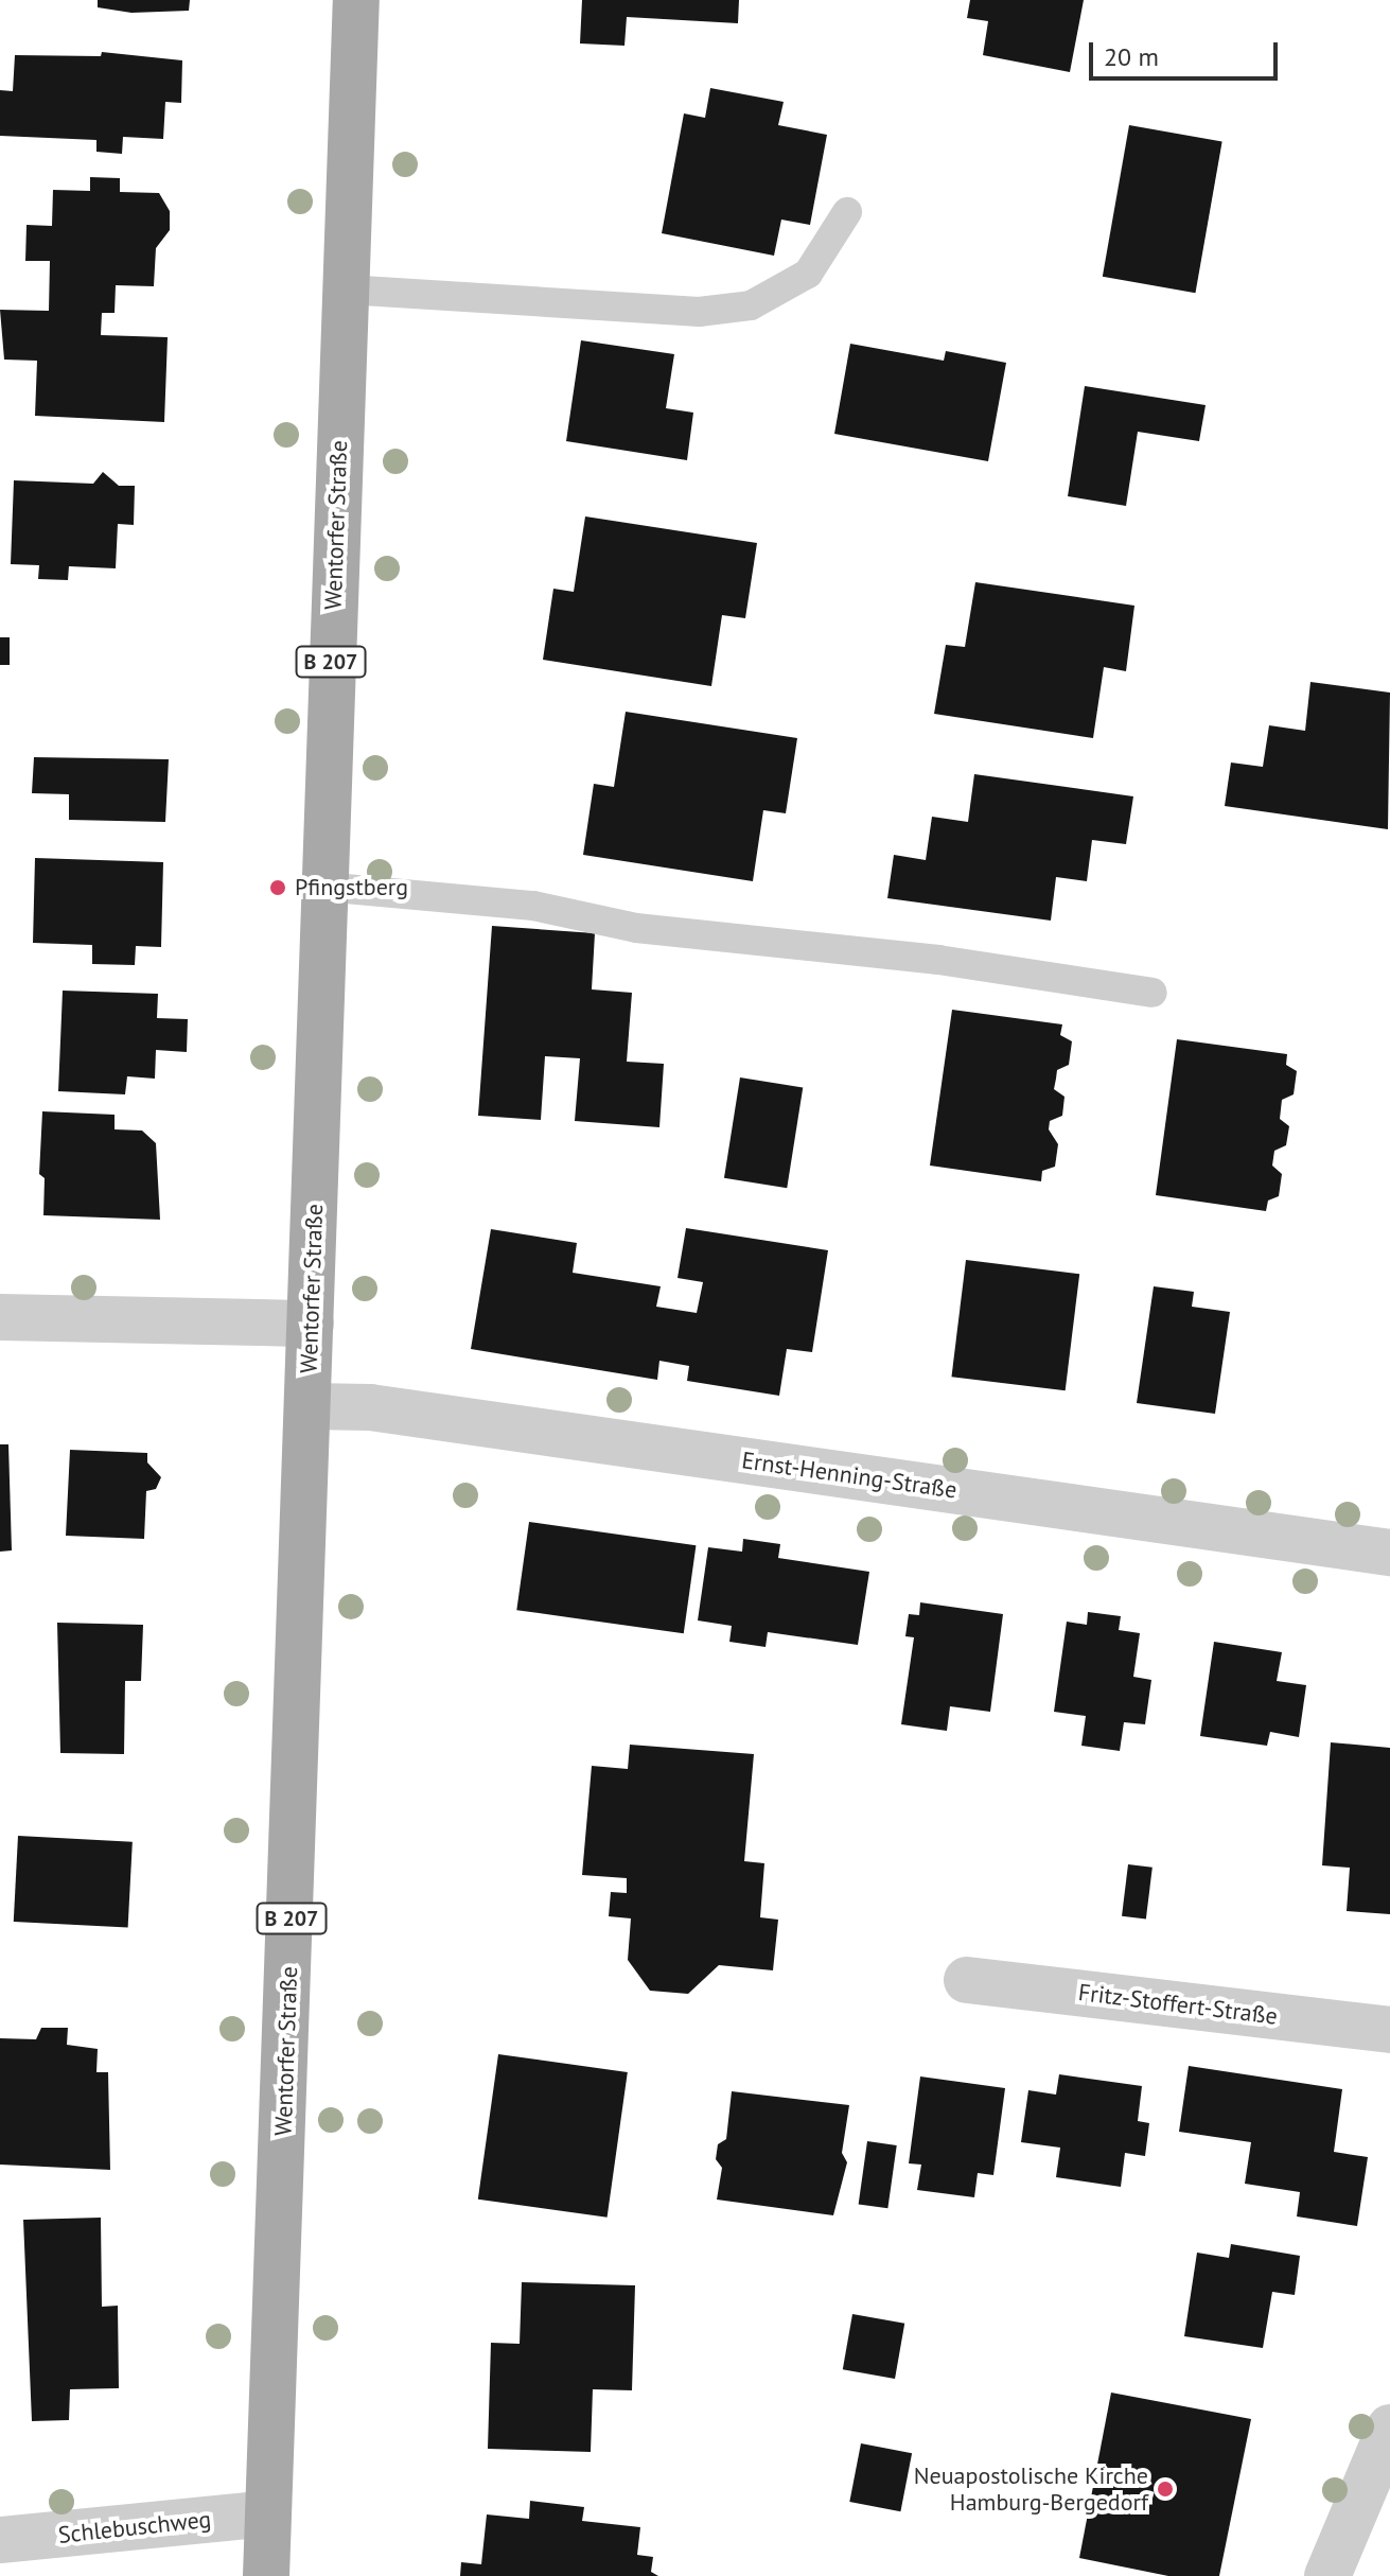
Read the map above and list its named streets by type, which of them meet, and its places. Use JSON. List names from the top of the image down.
{
  "streets": {
    "main road": ["Wentorfer Straße", "B 207"],
    "street": ["Ernst-Henning-Straße", "Fritz-Stoffert-Straße", "Schlebuschweg"]
  },
  "crossings": [
    ["Wentorfer Straße", "Ernst-Henning-Straße"],
    ["Wentorfer Straße", "Schlebuschweg"]
  ],
  "places": ["Pfingstberg", "Neuapostolische Kirche Hamburg-Bergedorf"],
  "scale_bar": "20 m"
}
